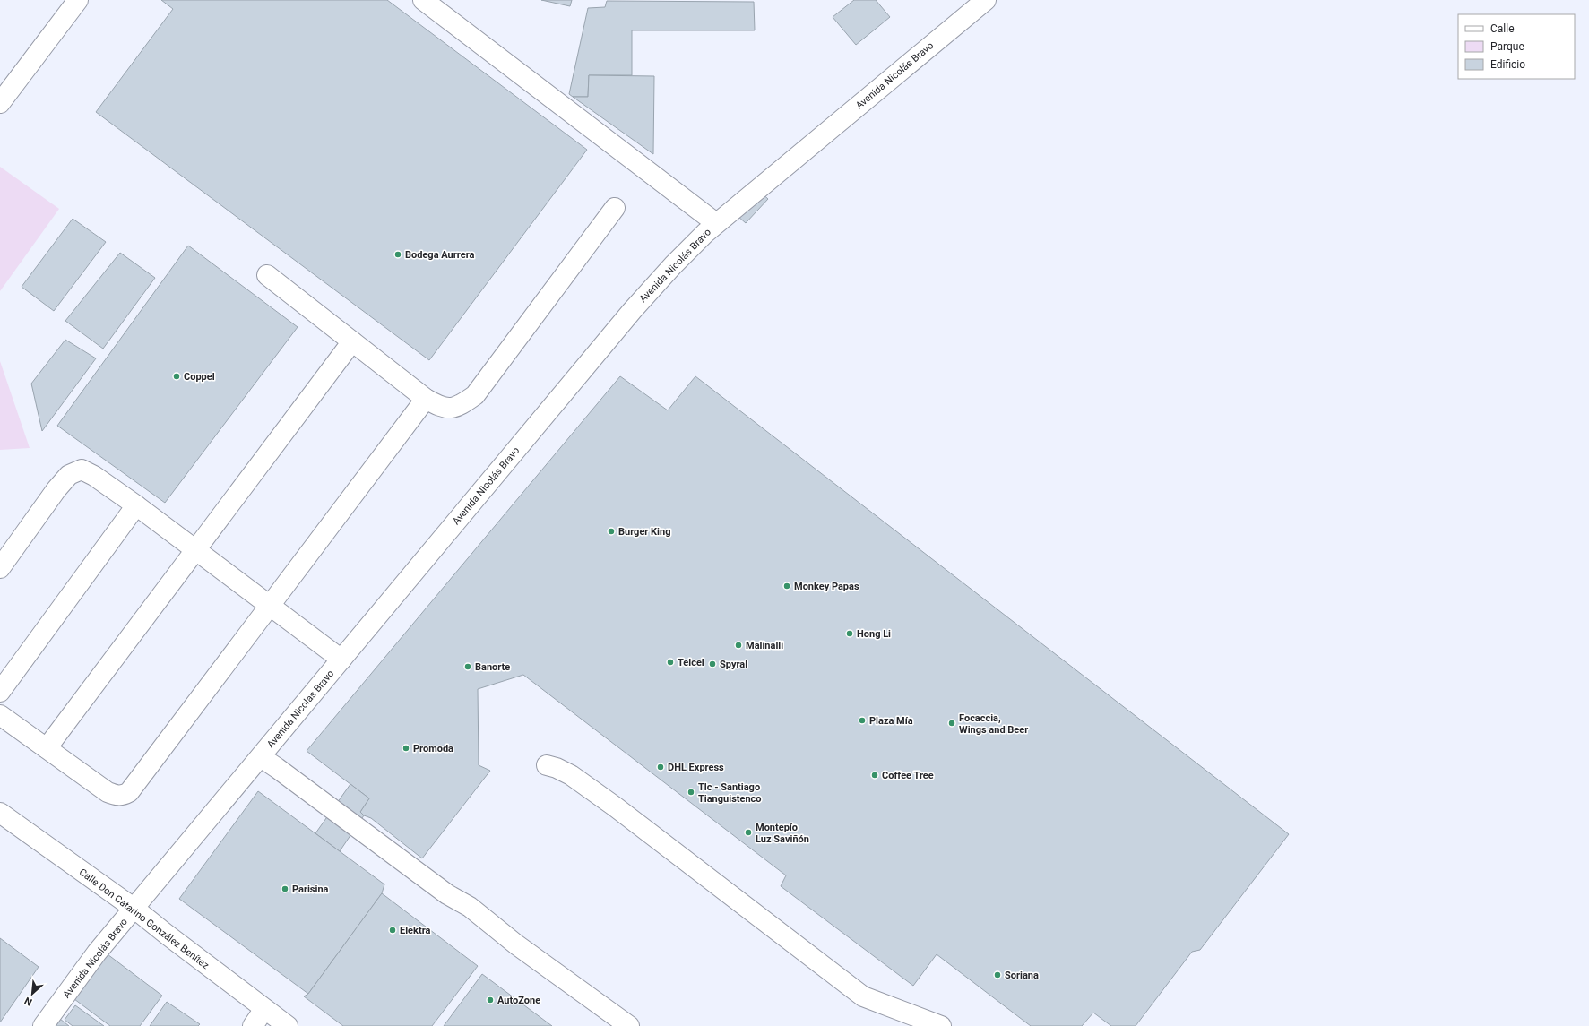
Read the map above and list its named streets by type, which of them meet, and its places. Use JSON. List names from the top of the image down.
{
  "streets": {
    "street": ["Avenida Nicolás Bravo", "Calle Don Catarino González Benítez"]
  },
  "crossings": [
    ["Avenida Nicolás Bravo", "Calle Don Catarino González Benítez"]
  ],
  "places": [
    "Bodega Aurrera",
    "Coppel",
    "Burger King",
    "Monkey Papas",
    "Hong Li",
    "Malinalli",
    "Telcel",
    "Spyral",
    "Banorte",
    "Plaza Mía",
    "Focaccia, Wings and Beer",
    "Promoda",
    "DHL Express",
    "Coffee Tree",
    "Tlc - Santiago Tianguistenco",
    "Montepío Luz Saviñón",
    "Parisina",
    "Elektra",
    "Soriana",
    "AutoZone"
  ],
  "legend": ["Calle", "Parque", "Edificio"],
  "north": "bottom left"
}
